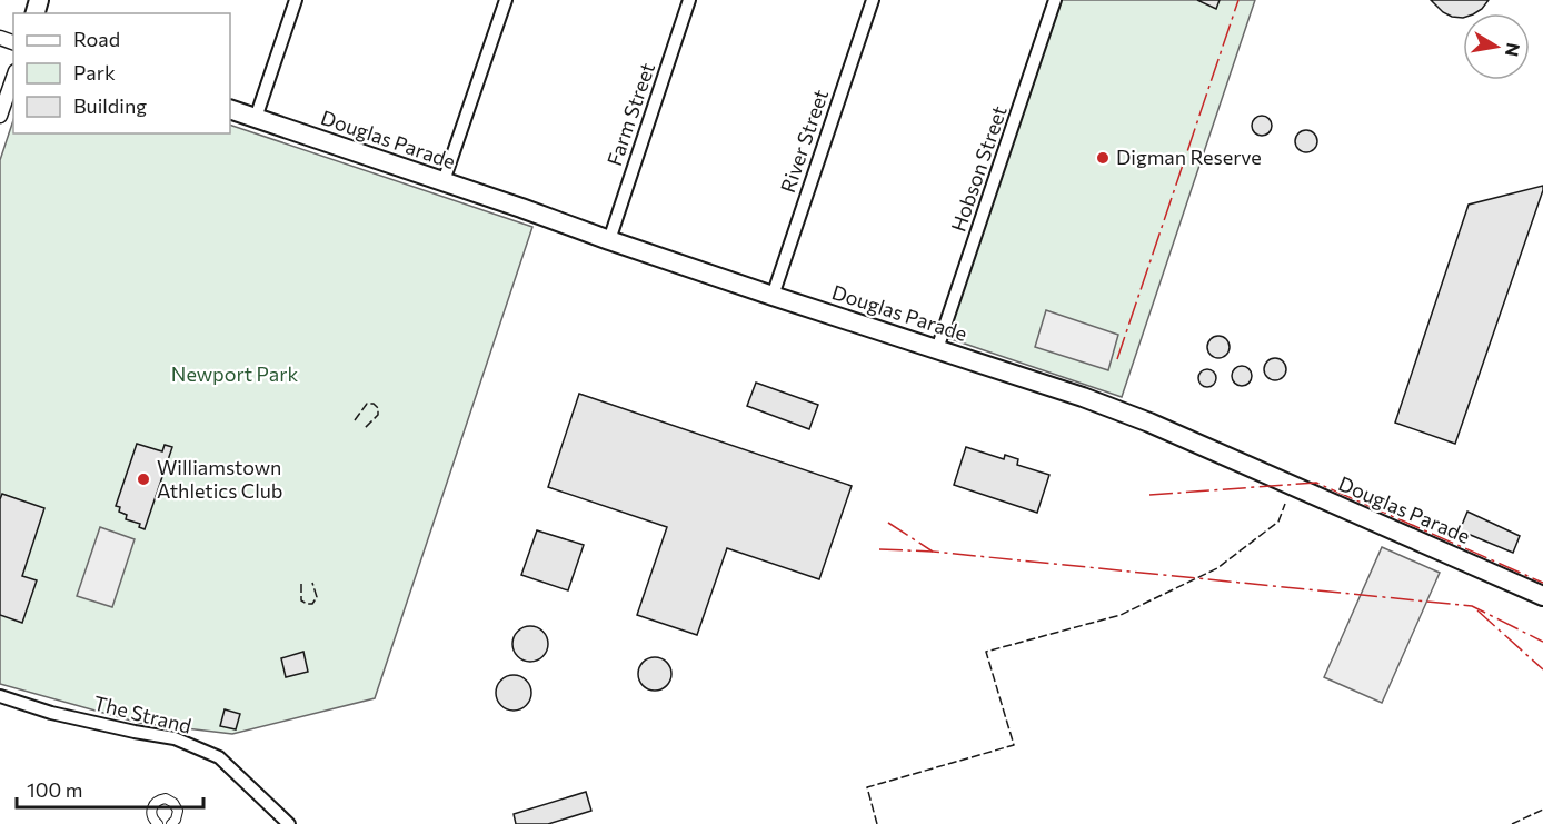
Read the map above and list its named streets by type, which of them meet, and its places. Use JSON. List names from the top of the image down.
{
  "streets": {
    "main road": ["Douglas Parade"],
    "street": [
      "Farm Street",
      "River Street",
      "Hobson Street",
      "The Strand"
    ]
  },
  "crossings": [
    ["Farm Street", "Douglas Parade"],
    ["Douglas Parade", "River Street"],
    ["Douglas Parade", "Hobson Street"]
  ],
  "parks": ["Newport Park"],
  "places": ["Digman Reserve", "Williamstown Athletics Club"],
  "legend": ["Road", "Park", "Building"],
  "scale_bar": "100 m",
  "north": "right"
}
